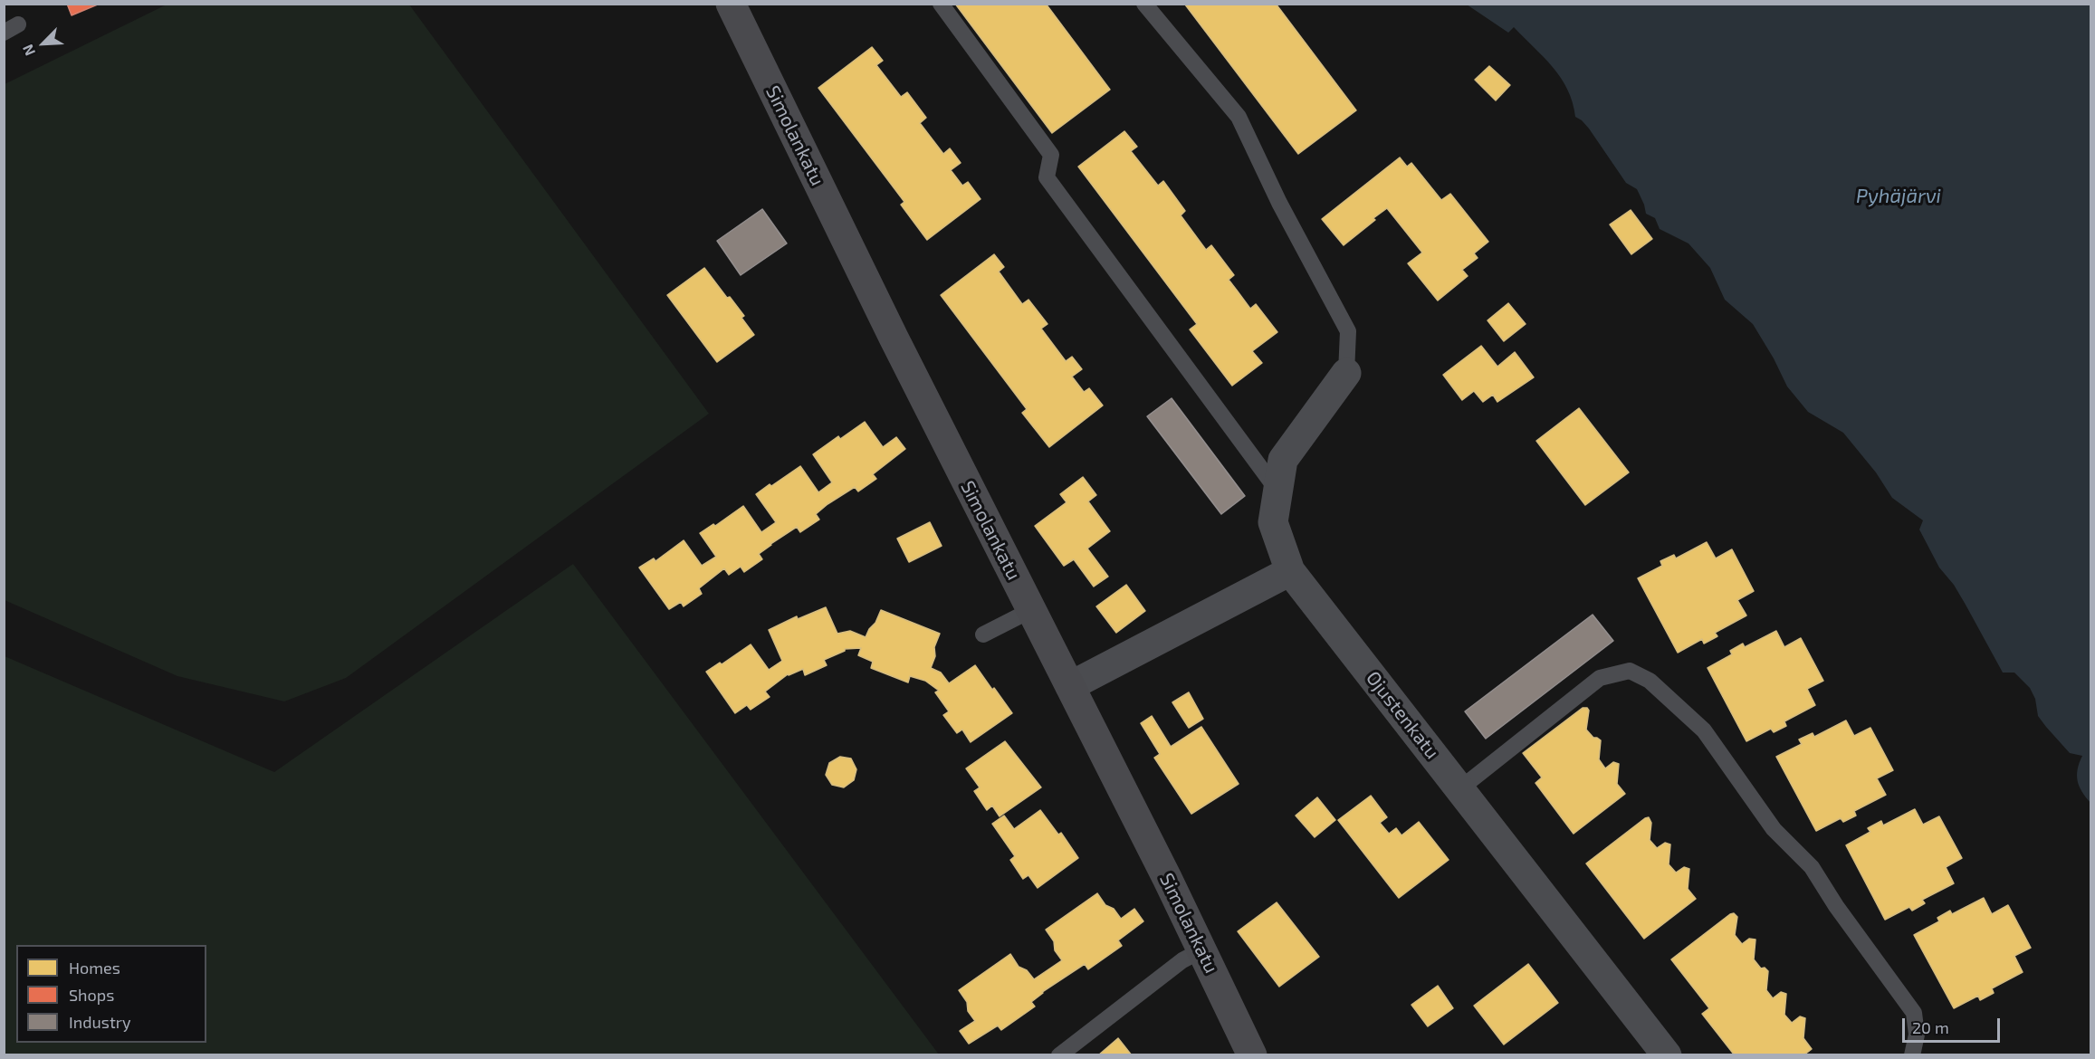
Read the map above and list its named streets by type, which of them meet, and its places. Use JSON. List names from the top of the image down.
{
  "streets": {
    "street": ["Simolankatu", "Ojustenkatu"]
  },
  "water": ["Pyhäjärvi"],
  "legend": ["Homes", "Shops", "Industry"],
  "scale_bar": "20 m",
  "north": "bottom left"
}
